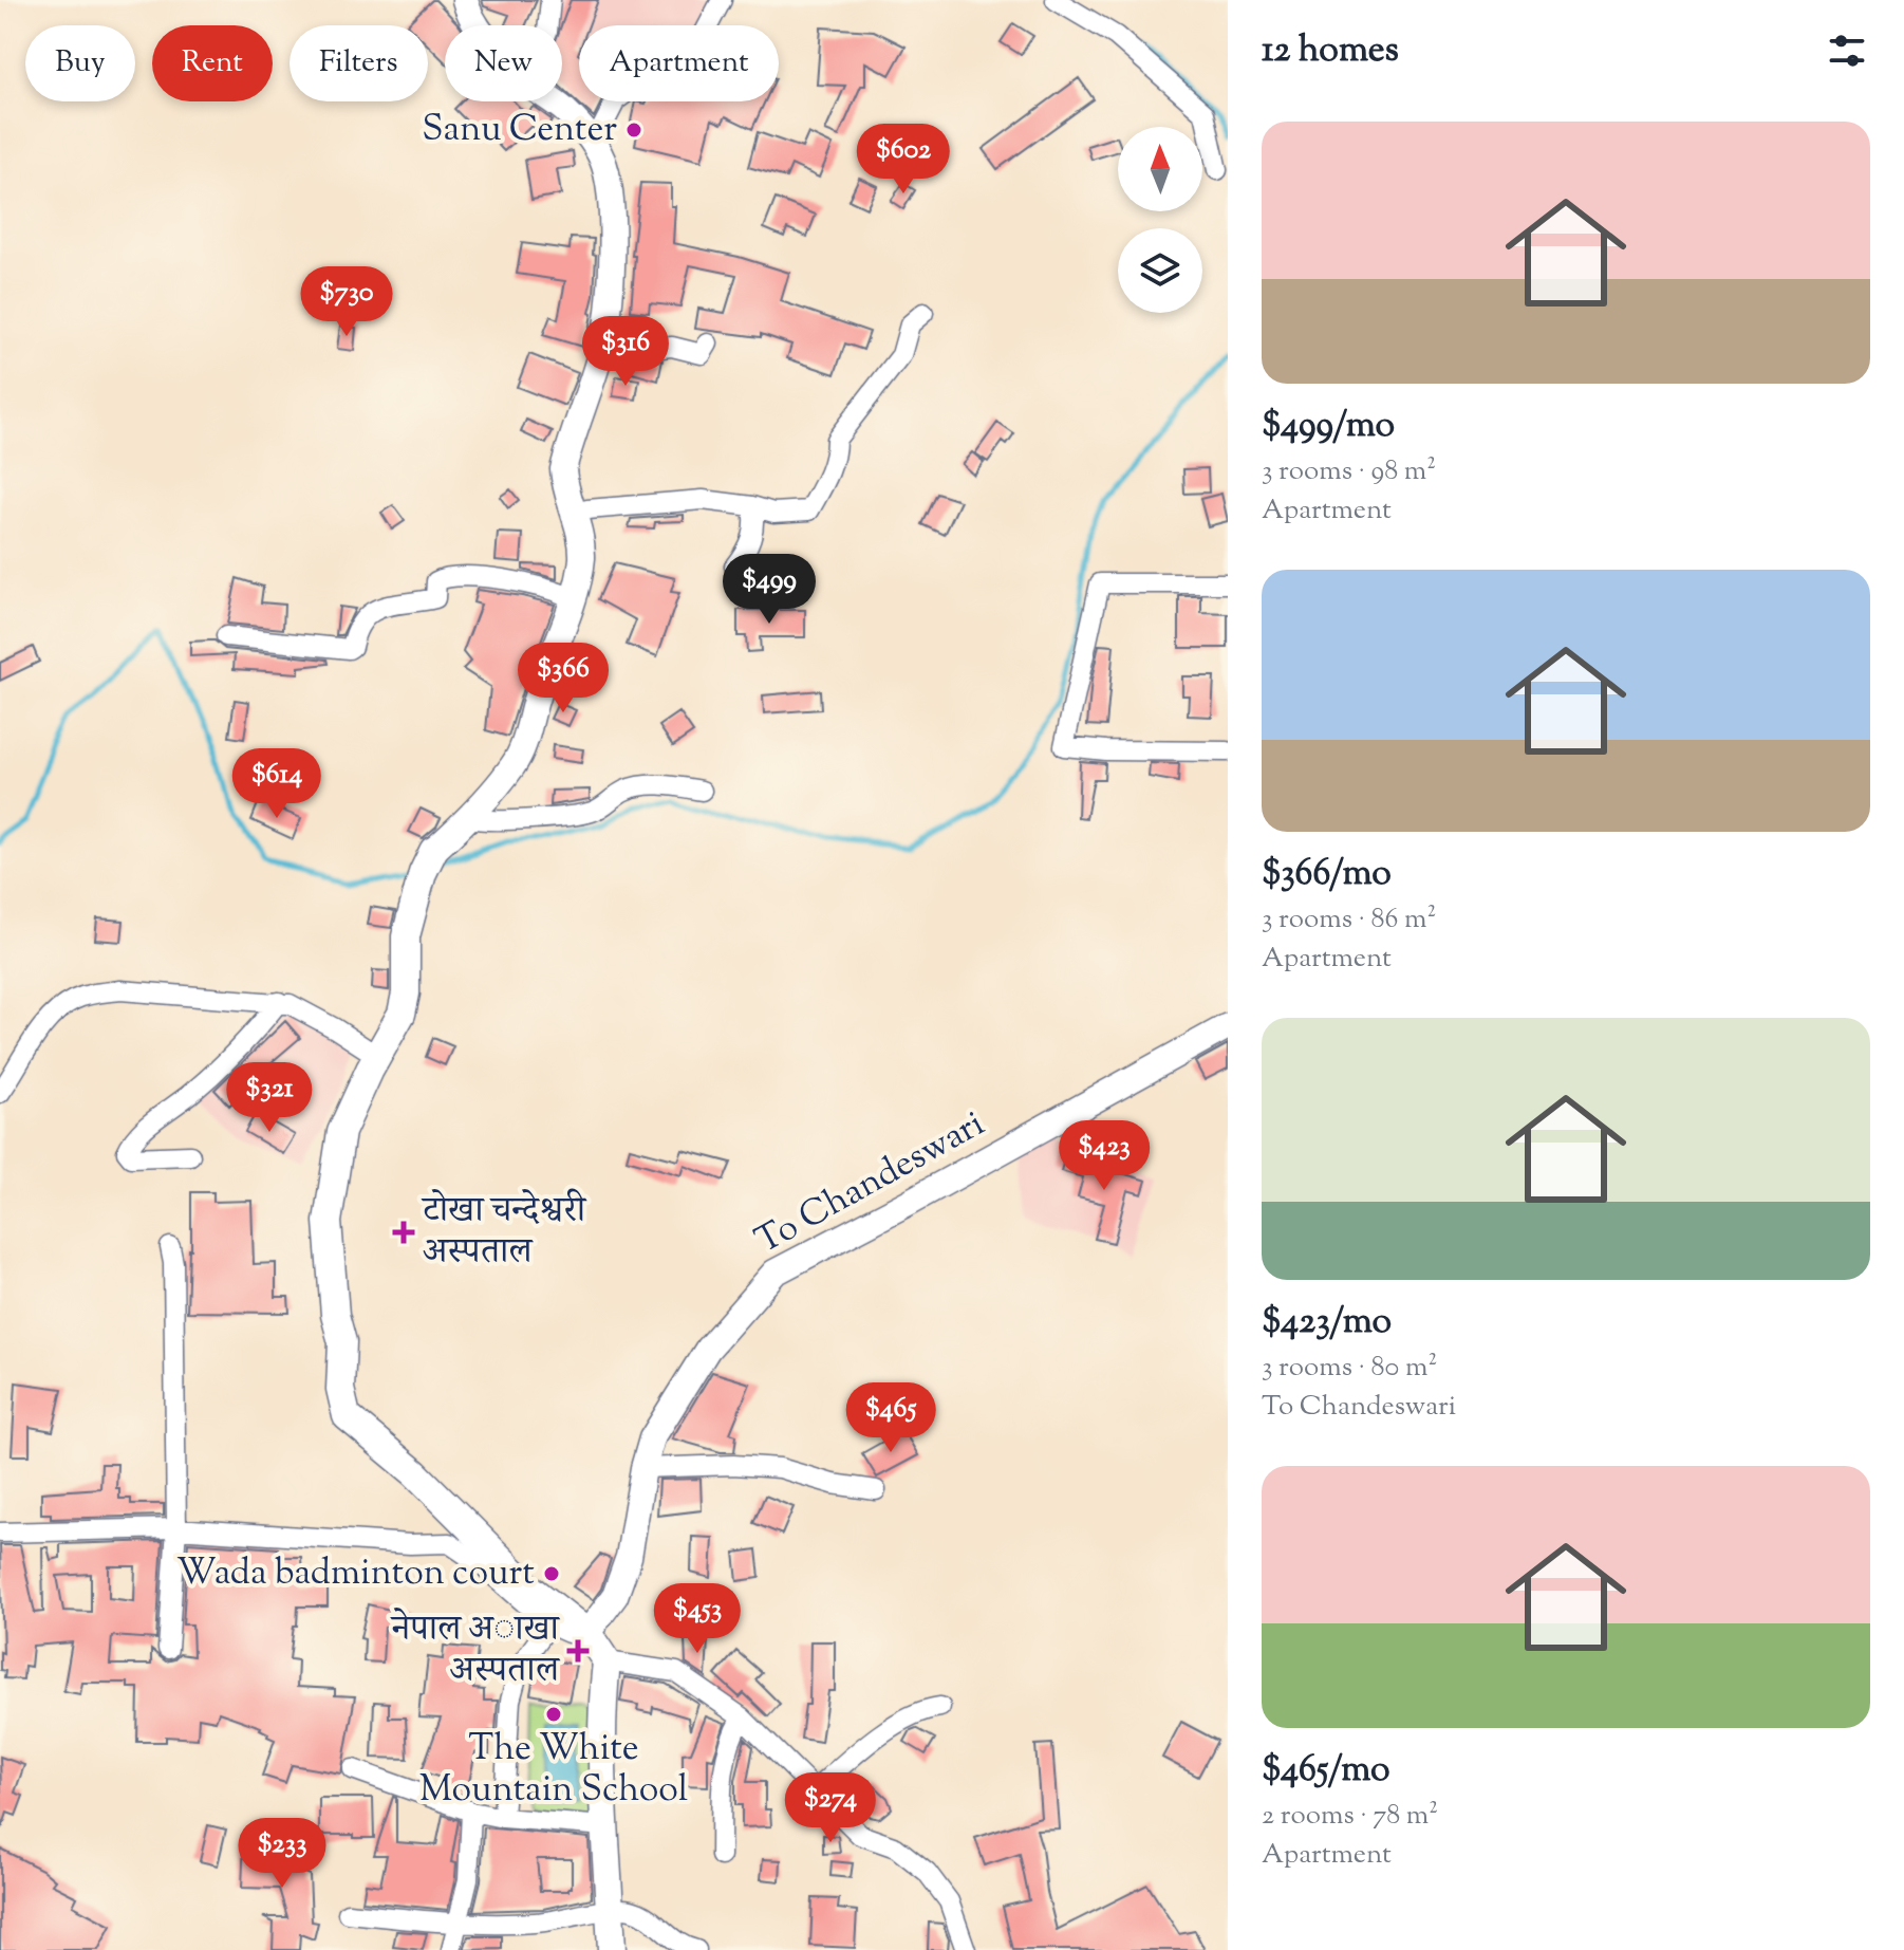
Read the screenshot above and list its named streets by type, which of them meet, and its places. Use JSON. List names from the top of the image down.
{
  "streets": {
    "street": ["To Chandeswari"]
  },
  "places": {
    "other": ["Sanu Center", "Wada badminton court", "The White Mountain School"],
    "health": ["टोखा चन्देश्वरी अस्पताल", "नेपाल अाखा अस्पताल"]
  },
  "north": "top",
  "page": {
    "heading": "12 homes",
    "chip": [
      "Buy",
      "Rent",
      "Filters",
      "New",
      "Apartment"
    ],
    "list": [
      {
        "name": "$499/mo",
        "note": "3 rooms · 98 m² · Apartment"
      },
      {
        "name": "$366/mo",
        "note": "3 rooms · 86 m² · Apartment"
      },
      {
        "name": "$423/mo",
        "note": "3 rooms · 80 m² · To Chandeswari"
      },
      {
        "name": "$465/mo",
        "note": "2 rooms · 78 m² · Apartment"
      }
    ],
    "price": [
      "$602",
      "$730",
      "$316",
      "$499",
      "$366",
      "$614",
      "$321",
      "$423",
      "$465",
      "$453",
      "$274",
      "$233"
    ]
  }
}
